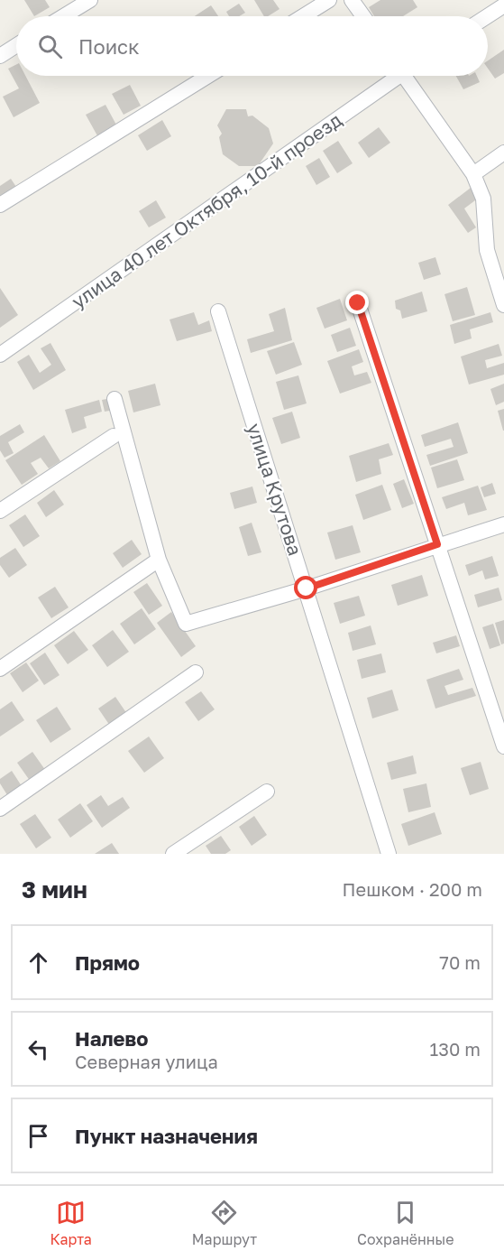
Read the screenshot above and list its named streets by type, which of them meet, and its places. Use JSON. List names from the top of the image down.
{
  "streets": {
    "street": ["улица 40 лет Октября, 10-й проезд", "улица Крутова"]
  },
  "page": {
    "search": "Поиск",
    "heading": ["3 мин", "Пешком · 200 m"],
    "list": [
      ["Прямо", "70 m"],
      ["Налево", "Северная улица", "130 m"],
      "Пункт назначения"
    ],
    "nav": ["Карта", "Маршрут", "Сохранённые"]
  }
}
